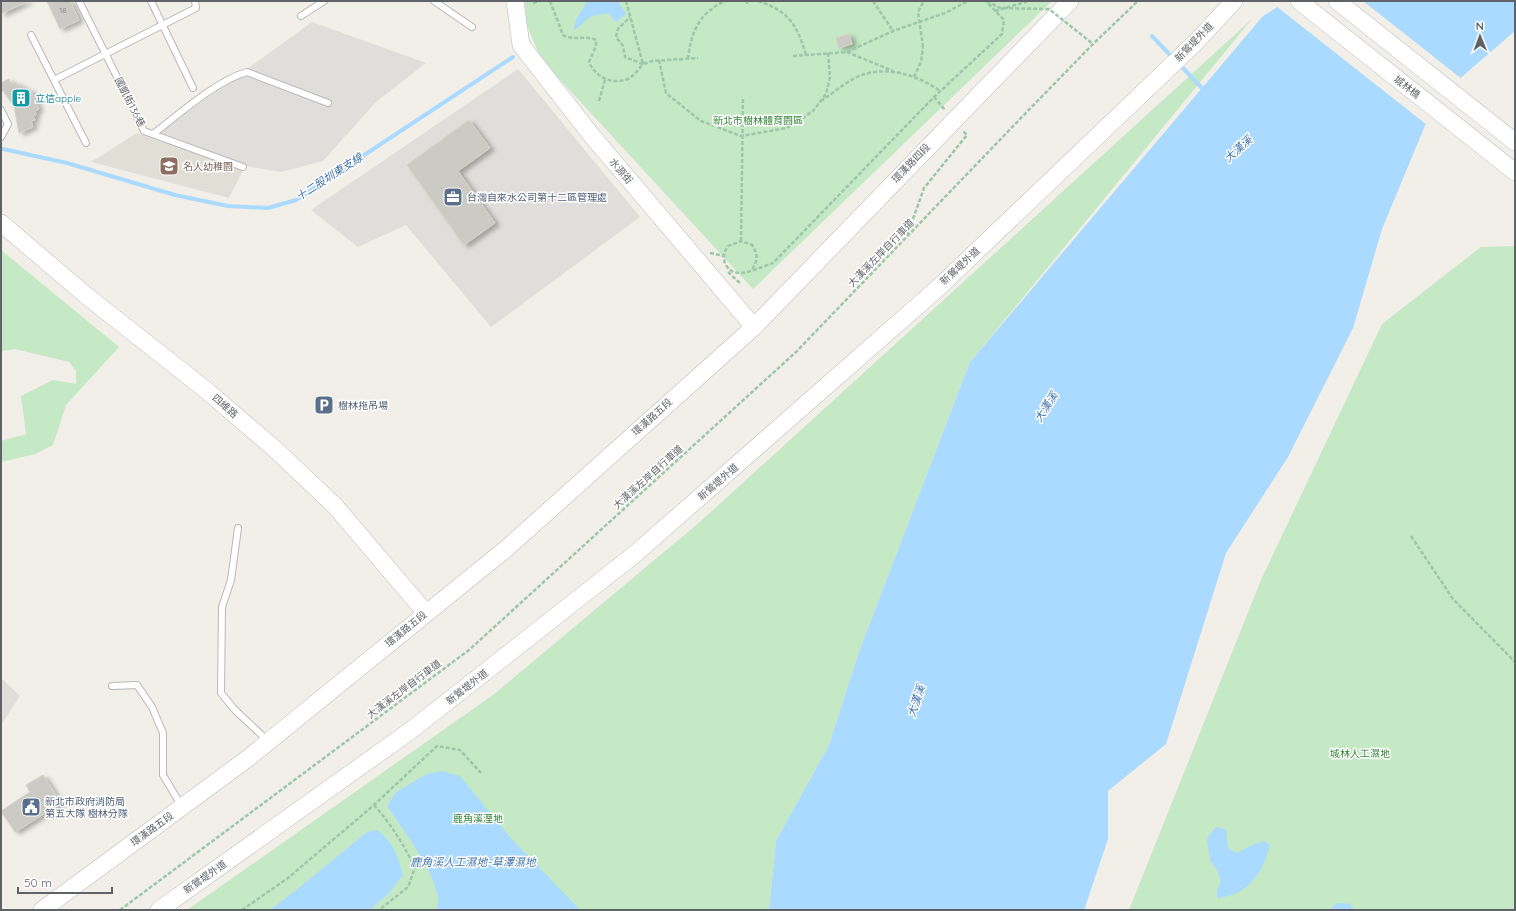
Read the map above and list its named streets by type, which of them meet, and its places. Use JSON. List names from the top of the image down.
{
  "streets": {
    "street": [
      "新鶯堤外道",
      "城林橋",
      "環漢路四段",
      "水源街",
      "四維路",
      "環漢路五段"
    ],
    "lane": ["國凱街136巷"],
    "path": ["大漢溪左岸自行車道"]
  },
  "crossings": [
    ["環漢路四段", "水源街"],
    ["環漢路四段", "環漢路五段"],
    ["水源街", "環漢路五段"],
    ["四維路", "環漢路五段"]
  ],
  "water": ["大漢溪", "十二股圳東支線", "鹿角溪人工濕地-草澤濕地"],
  "parks": ["新北市樹林體育園區", "城林人工濕地", "鹿角溪溼地"],
  "places": {
    "building": ["立信apple"],
    "school or university": ["名人幼稚園"],
    "office": ["台灣自來水公司第十二區管理處"],
    "parking": ["樹林拖吊場"],
    "public building": ["新北市政府消防局 第五大隊 樹林分隊"]
  },
  "house_numbers": ["18"],
  "scale_bar": "50 m",
  "north": "top"
}
